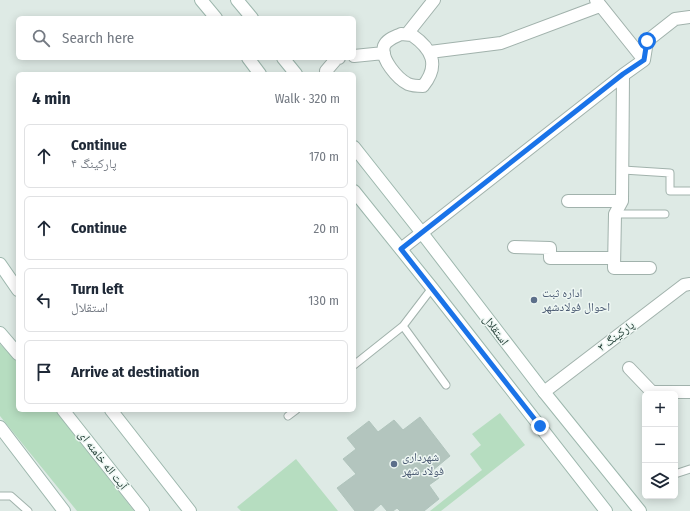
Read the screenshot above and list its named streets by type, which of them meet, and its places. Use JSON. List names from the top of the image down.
{
  "streets": {
    "street": ["استقلال", "پارکینگ ۳", "آیت اله خامنه ای"]
  },
  "crossings": [
    ["استقلال", "پارکینگ ۳"]
  ],
  "places": ["اداره ثبت احوال فولادشهر", "شهرداری فولاد شهر"],
  "page": {
    "search": "Search here",
    "heading": ["4 min", "Walk · 320 m"],
    "list": [
      ["Continue", "پارکینگ ۴", "170 m"],
      ["Continue", "20 m"],
      ["Turn left", "استقلال", "130 m"],
      "Arrive at destination"
    ],
    "map_buttons": ["+", "−"]
  }
}
